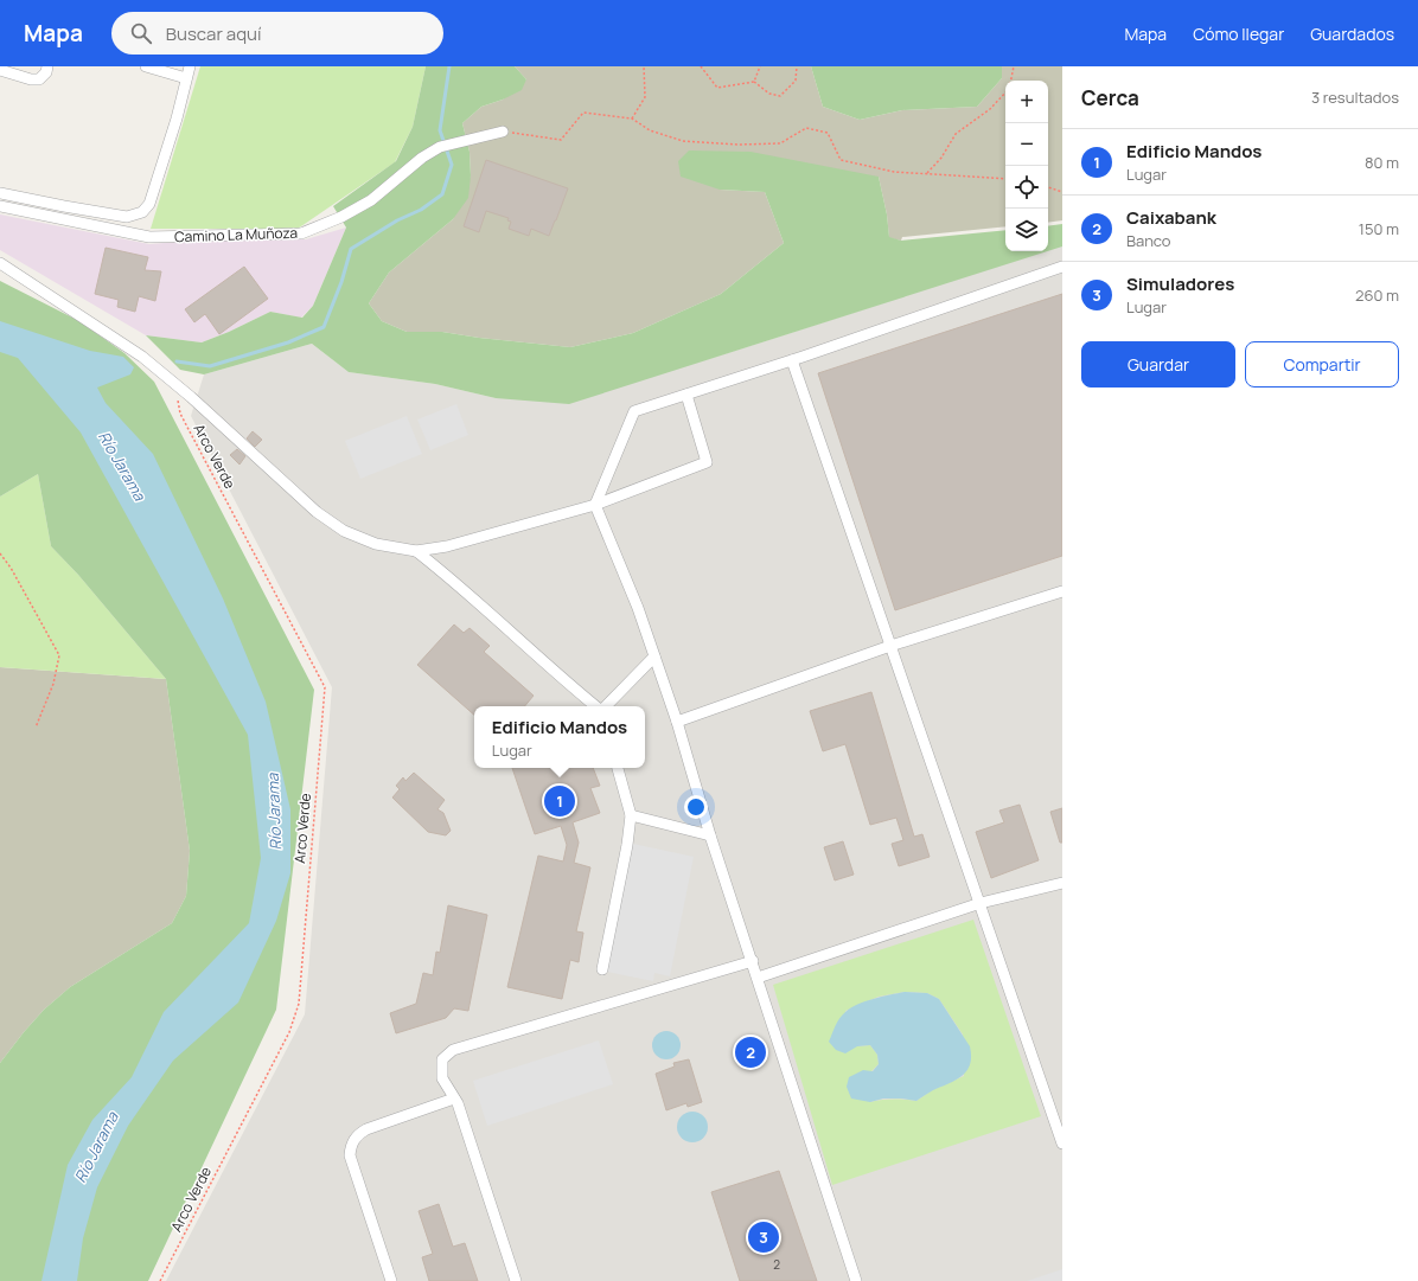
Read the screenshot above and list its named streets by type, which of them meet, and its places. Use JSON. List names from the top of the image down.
{
  "streets": {
    "lane": ["Camino La Muñoza"],
    "path": ["Arco Verde"]
  },
  "water": ["Río Jarama"],
  "house_numbers": ["2"],
  "page": {
    "header": "Mapa",
    "search": "Buscar aquí",
    "nav": ["Mapa", "Cómo llegar", "Guardados"],
    "heading": ["Cerca", "3 resultados"],
    "map_buttons": ["+", "−"],
    "list": [
      {
        "mark": "1",
        "name": "Edificio Mandos",
        "note": "Lugar",
        "value": "80 m"
      },
      {
        "mark": "2",
        "name": "Caixabank",
        "note": "Banco",
        "value": "150 m"
      },
      {
        "mark": "3",
        "name": "Simuladores",
        "note": "Lugar",
        "value": "260 m"
      }
    ],
    "buttons": ["Guardar", "Compartir"],
    "popup": ["Edificio Mandos", "Lugar"],
    "pins": ["1", "2", "3"]
  }
}
